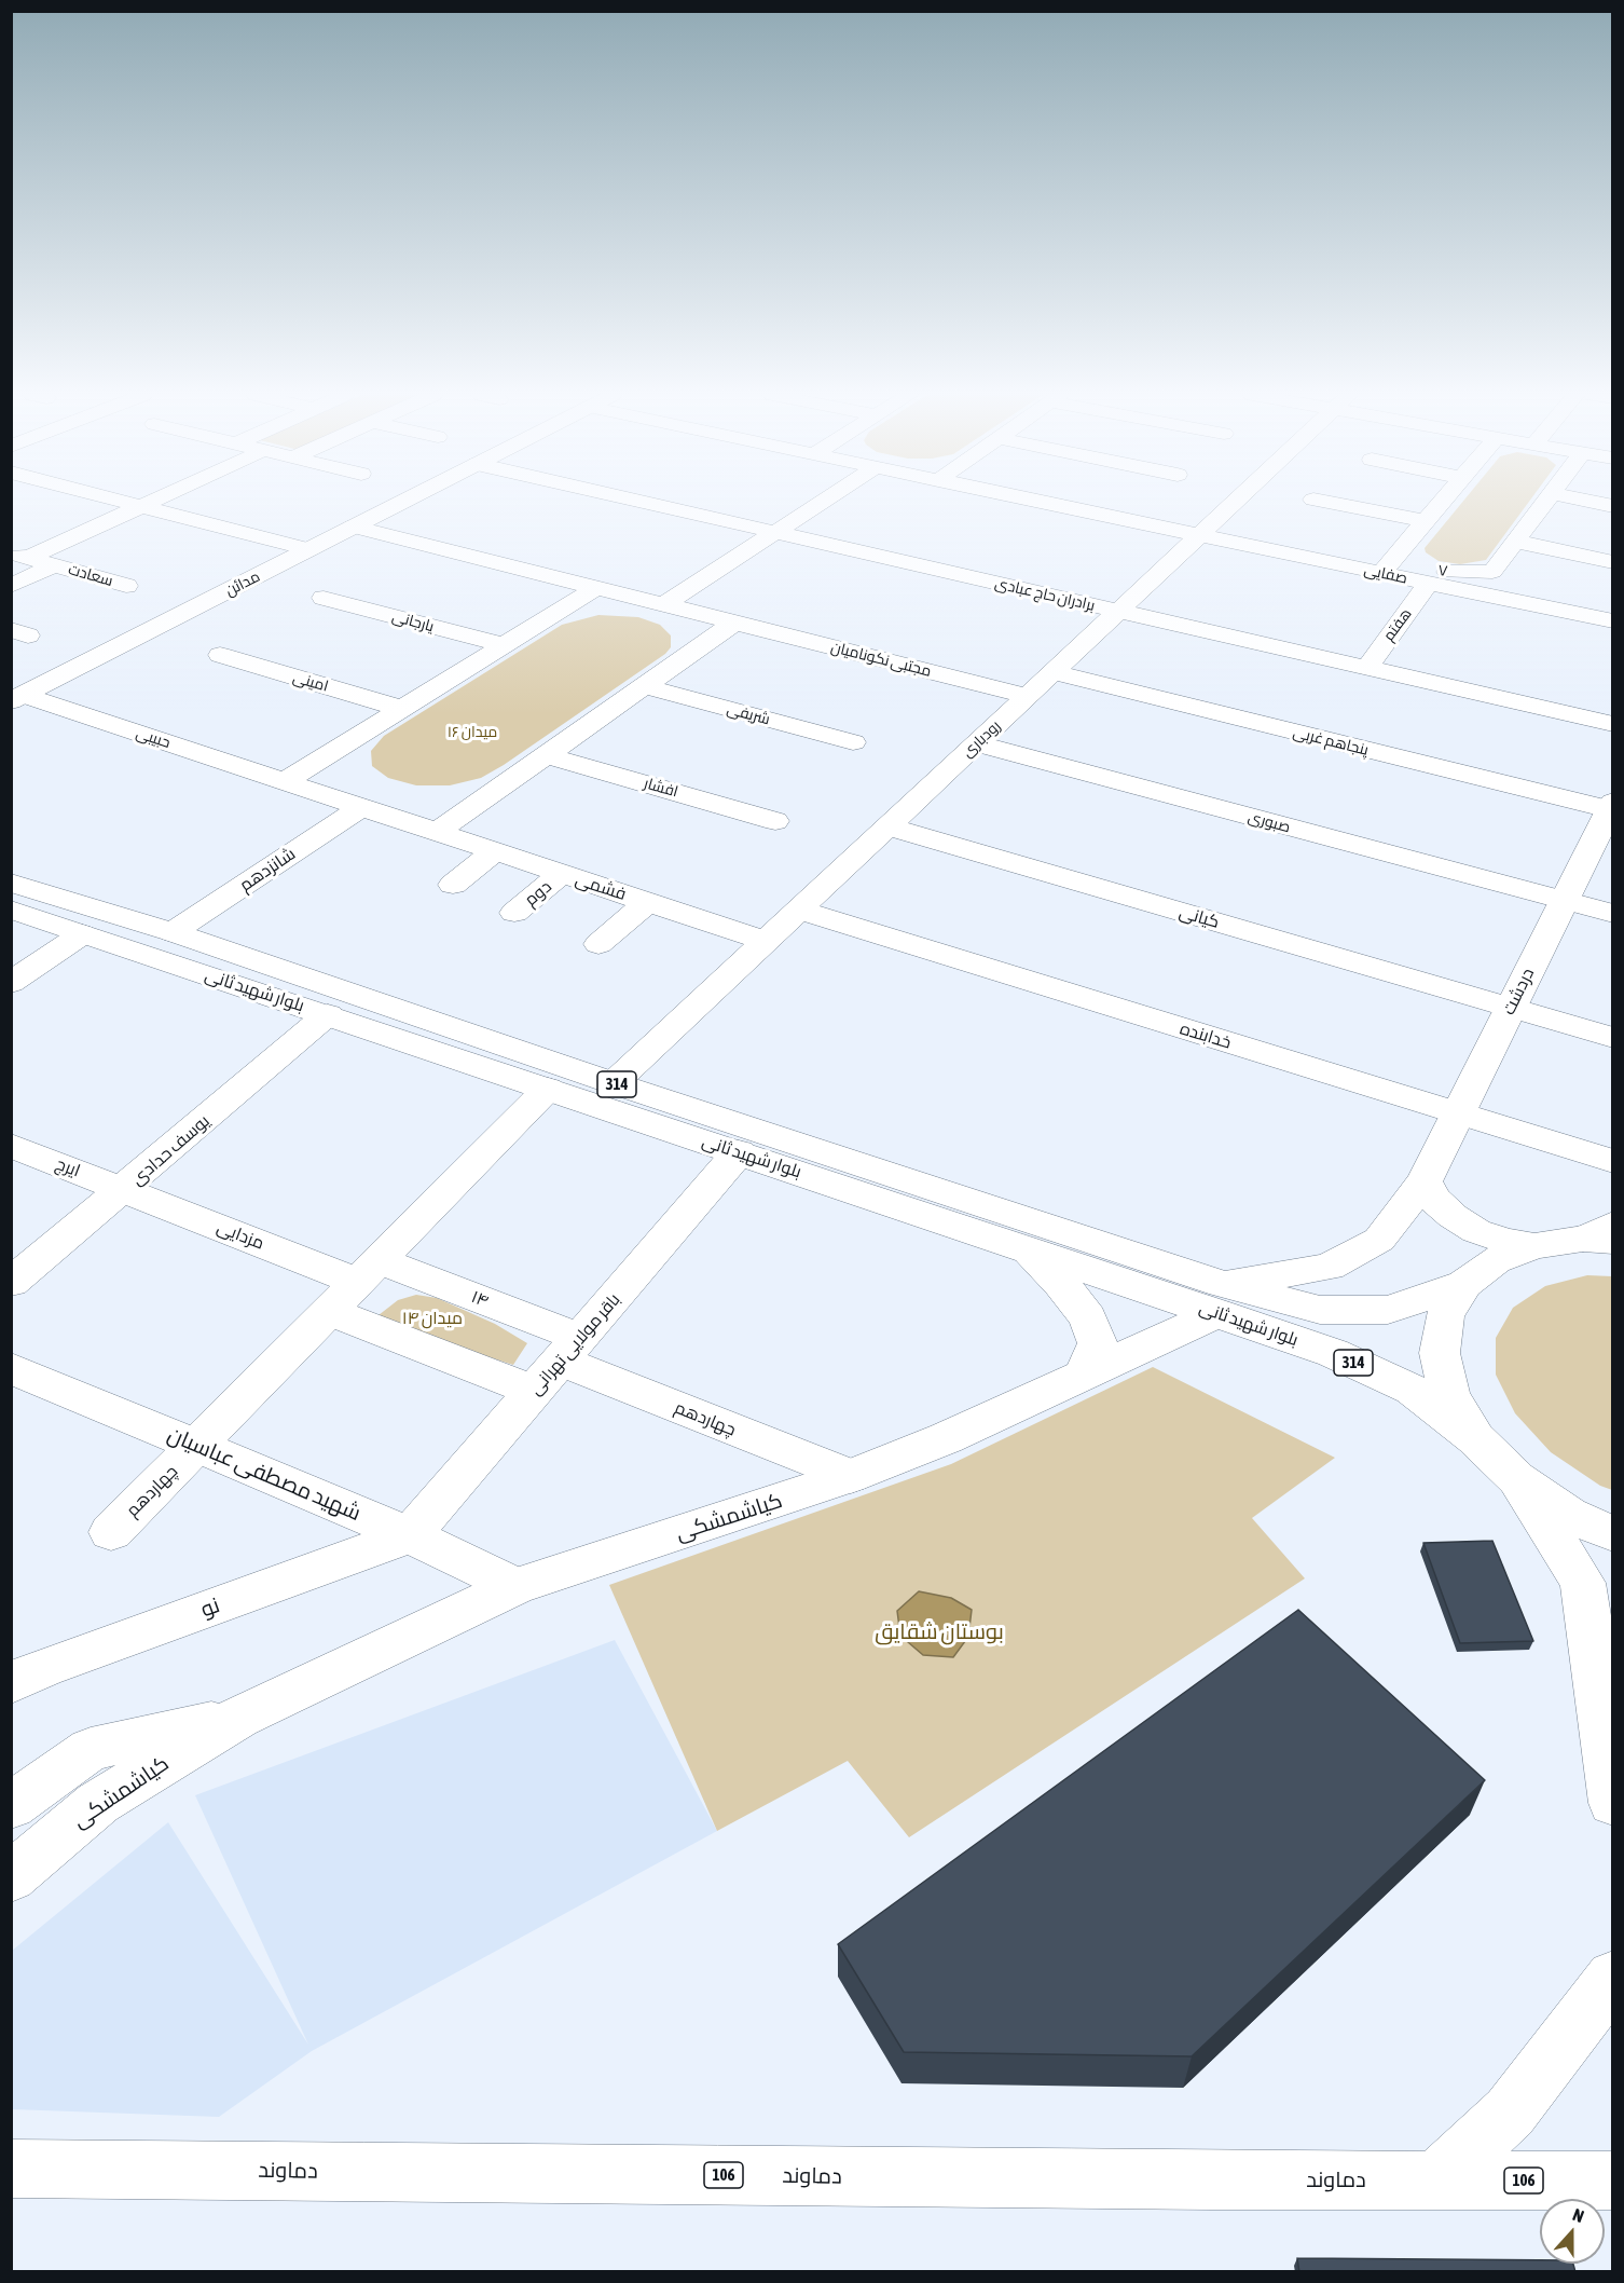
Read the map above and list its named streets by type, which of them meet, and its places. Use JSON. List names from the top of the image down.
{
  "streets": {
    "street": [
      "۷",
      "صفایی",
      "سعادت",
      "مدائن",
      "برادران حاج عبادی",
      "یارجانی",
      "هفتم",
      "مجتبی نکونامیان",
      "امینی",
      "شریفی",
      "حبیبی",
      "رودباری",
      "پنجاهم غربی",
      "افشار",
      "صبوری",
      "شانزدهم",
      "فشمی",
      "دوم",
      "کیانی",
      "بلوار شهید ثانی",
      "دردشت",
      "خدابنده",
      "314",
      "یوسف حدادی",
      "ایرج",
      "مزدایی",
      "۱۴",
      "باقر مولایی تهرانی",
      "چهاردهم",
      "شهید مصطفی عباسیان",
      "کیاشمشکی",
      "نو",
      "دماوند",
      "106"
    ]
  },
  "crossings": [
    ["صفایی", "هفتم"],
    ["صفایی", "رودباری"],
    ["مدائن", "حبیبی"],
    ["برادران حاج عبادی", "هفتم"],
    ["برادران حاج عبادی", "رودباری"],
    ["مجتبی نکونامیان", "رودباری"],
    ["رودباری", "پنجاهم غربی"],
    ["رودباری", "صبوری"],
    ["رودباری", "فشمی"],
    ["رودباری", "کیانی"],
    ["رودباری", "بلوار شهید ثانی"],
    ["رودباری", "خدابنده"],
    ["پنجاهم غربی", "دردشت"],
    ["صبوری", "دردشت"],
    ["شانزدهم", "بلوار شهید ثانی"],
    ["فشمی", "دوم"],
    ["کیانی", "دردشت"],
    ["بلوار شهید ثانی", "دردشت"],
    ["بلوار شهید ثانی", "یوسف حدادی"],
    ["بلوار شهید ثانی", "باقر مولایی تهرانی"],
    ["بلوار شهید ثانی", "چهاردهم"],
    ["بلوار شهید ثانی", "کیاشمشکی"],
    ["دردشت", "خدابنده"],
    ["دردشت", "کیاشمشکی"],
    ["یوسف حدادی", "ایرج"],
    ["یوسف حدادی", "مزدایی"],
    ["ایرج", "مزدایی"],
    ["مزدایی", "۱۴"],
    ["مزدایی", "چهاردهم"],
    ["۱۴", "باقر مولایی تهرانی"],
    ["۱۴", "چهاردهم"],
    ["باقر مولایی تهرانی", "چهاردهم"],
    ["باقر مولایی تهرانی", "شهید مصطفی عباسیان"],
    ["باقر مولایی تهرانی", "نو"],
    ["چهاردهم", "شهید مصطفی عباسیان"],
    ["چهاردهم", "کیاشمشکی"],
    ["شهید مصطفی عباسیان", "کیاشمشکی"],
    ["شهید مصطفی عباسیان", "نو"]
  ],
  "parks": ["میدان ۱۶", "میدان ۱۴", "بوستان شقایق"],
  "north": "top"
}
